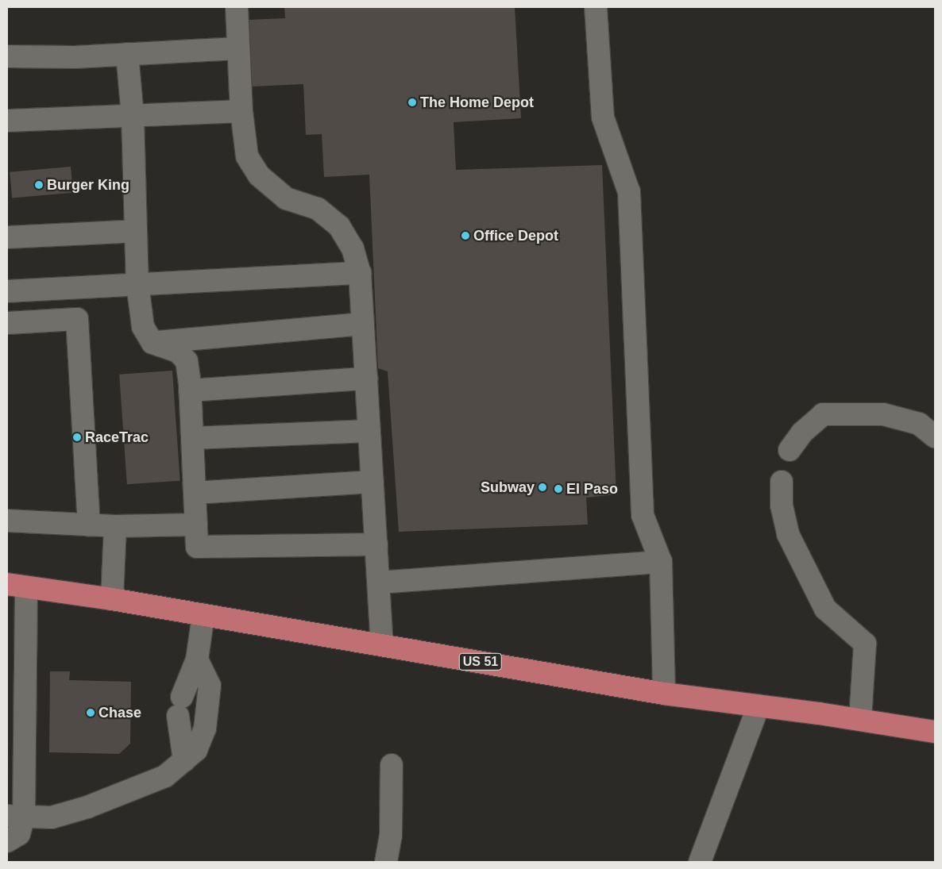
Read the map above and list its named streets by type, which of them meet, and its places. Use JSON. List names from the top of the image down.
{
  "streets": {
    "highway": ["US 51"]
  },
  "places": [
    "The Home Depot",
    "Burger King",
    "Office Depot",
    "RaceTrac",
    "Subway",
    "El Paso",
    "Chase"
  ]
}
